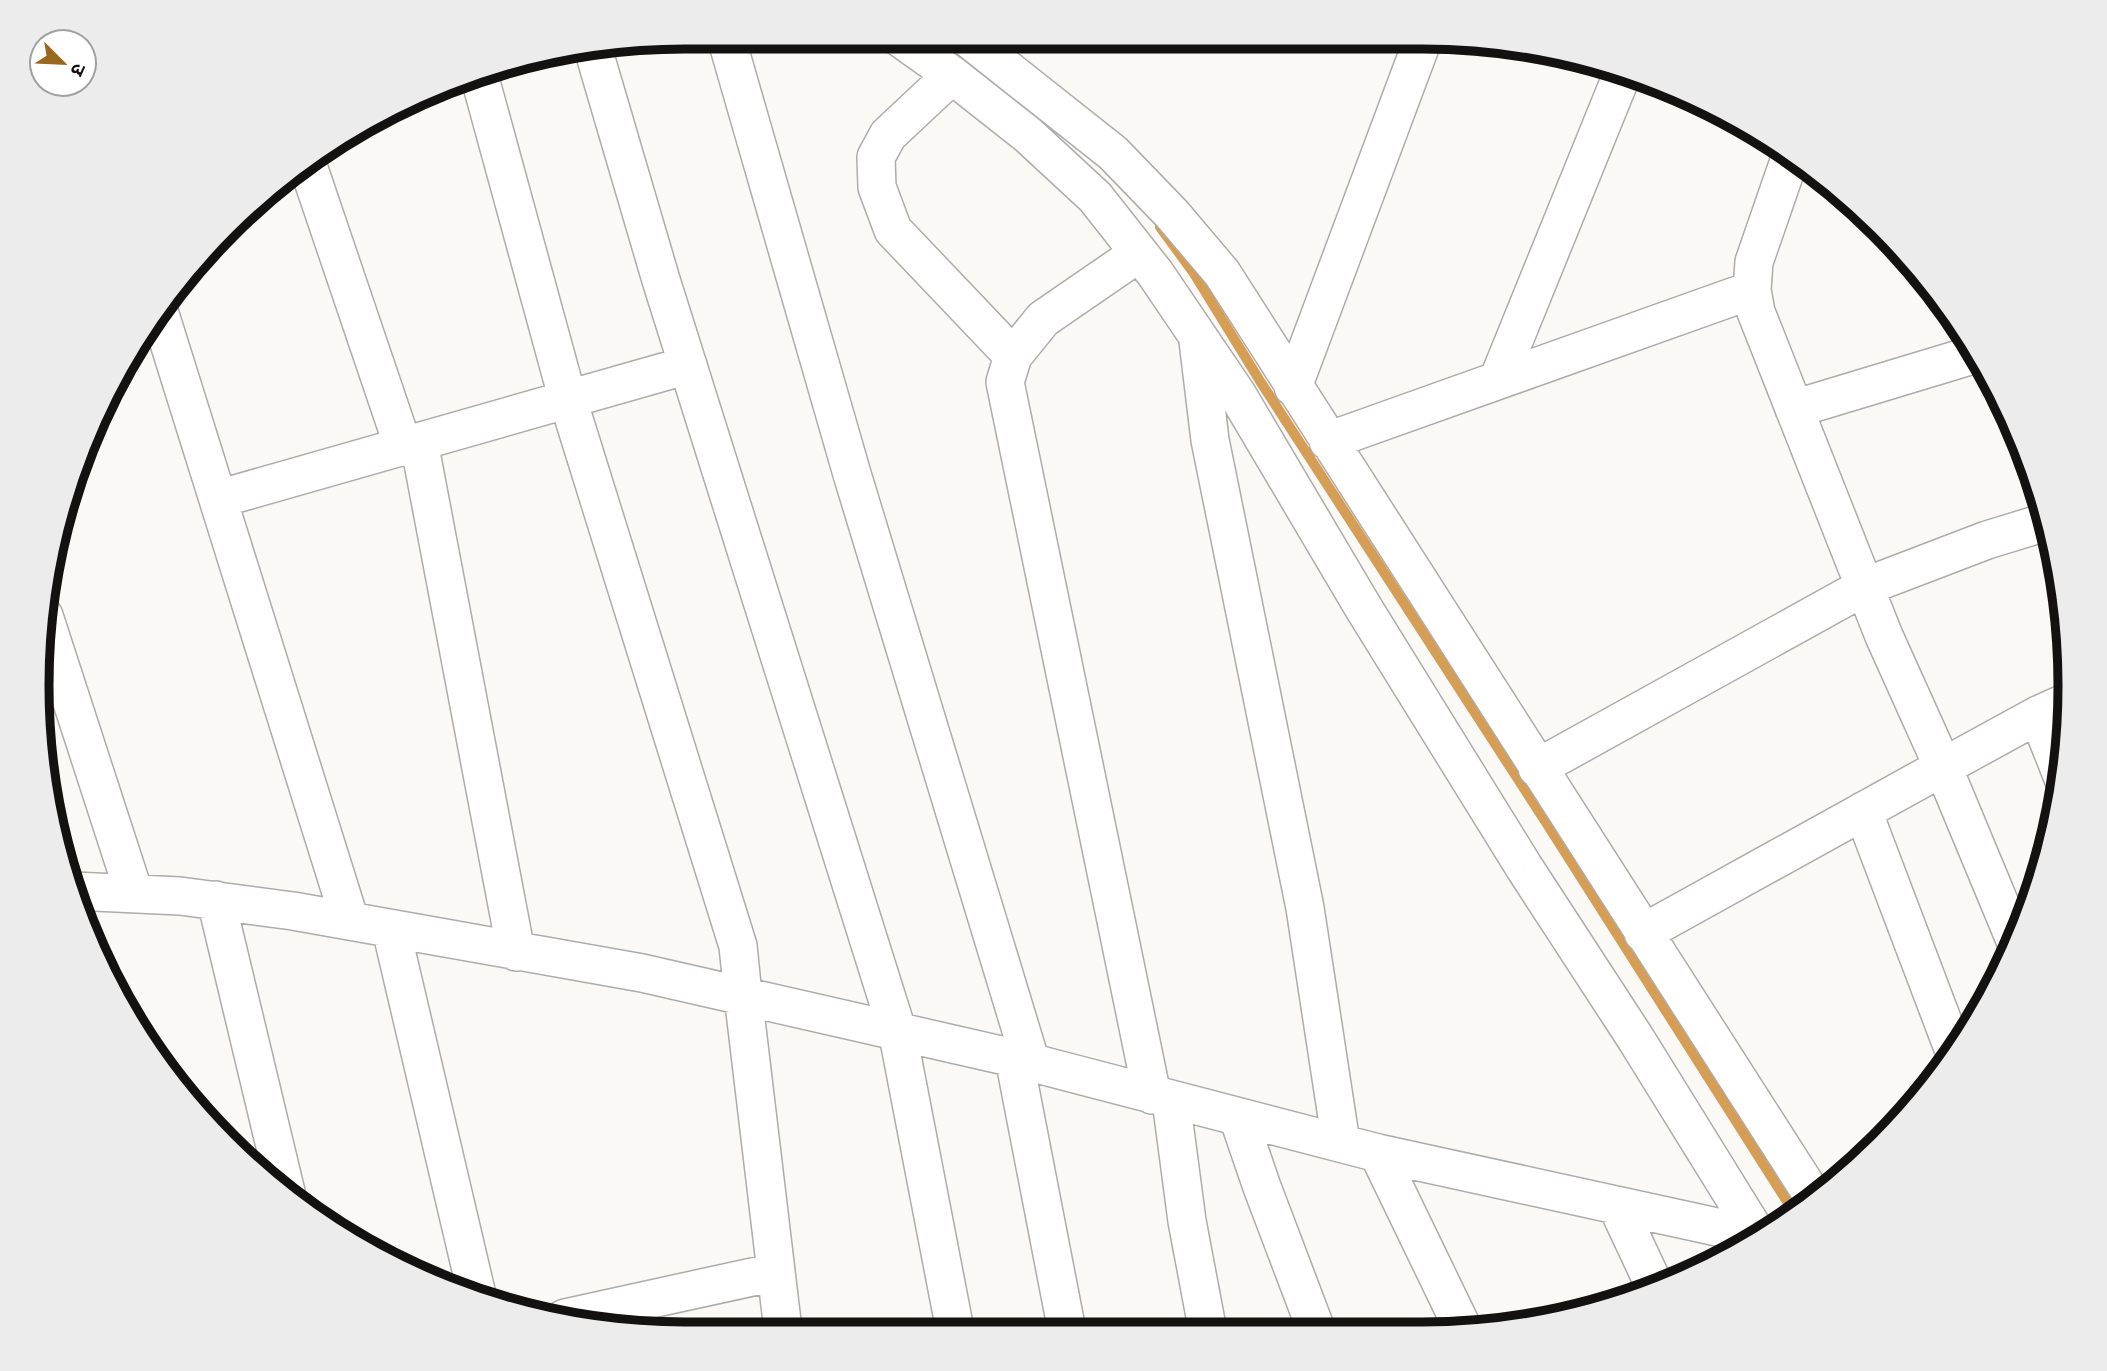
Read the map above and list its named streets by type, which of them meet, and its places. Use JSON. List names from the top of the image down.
{
  "north": "bottom right"
}
